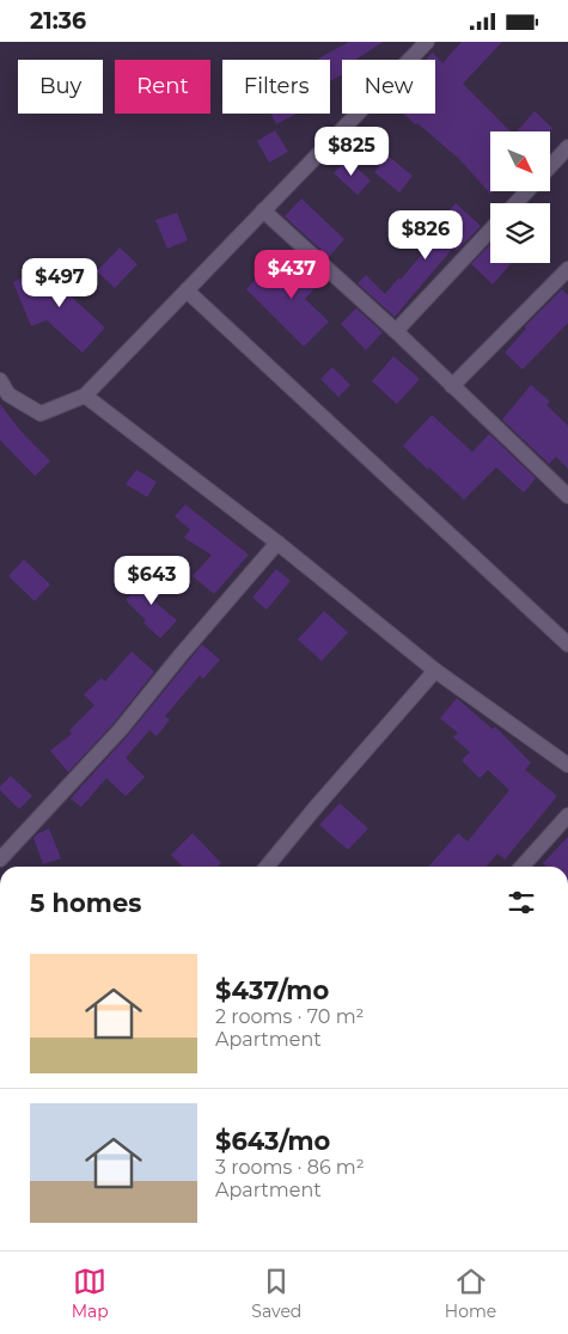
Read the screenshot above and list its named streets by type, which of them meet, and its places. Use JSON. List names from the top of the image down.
{
  "north": "bottom right",
  "page": {
    "status": "21:36",
    "chip": [
      "Buy",
      "Rent",
      "Filters",
      "New"
    ],
    "price": [
      "$825",
      "$826",
      "$437",
      "$497",
      "$643"
    ],
    "heading": "5 homes",
    "list": [
      {
        "name": "$437/mo",
        "note": "2 rooms · 70 m² · Apartment"
      },
      {
        "name": "$643/mo",
        "note": "3 rooms · 86 m² · Apartment"
      }
    ],
    "tabs": ["Map", "Saved", "Home"]
  }
}
